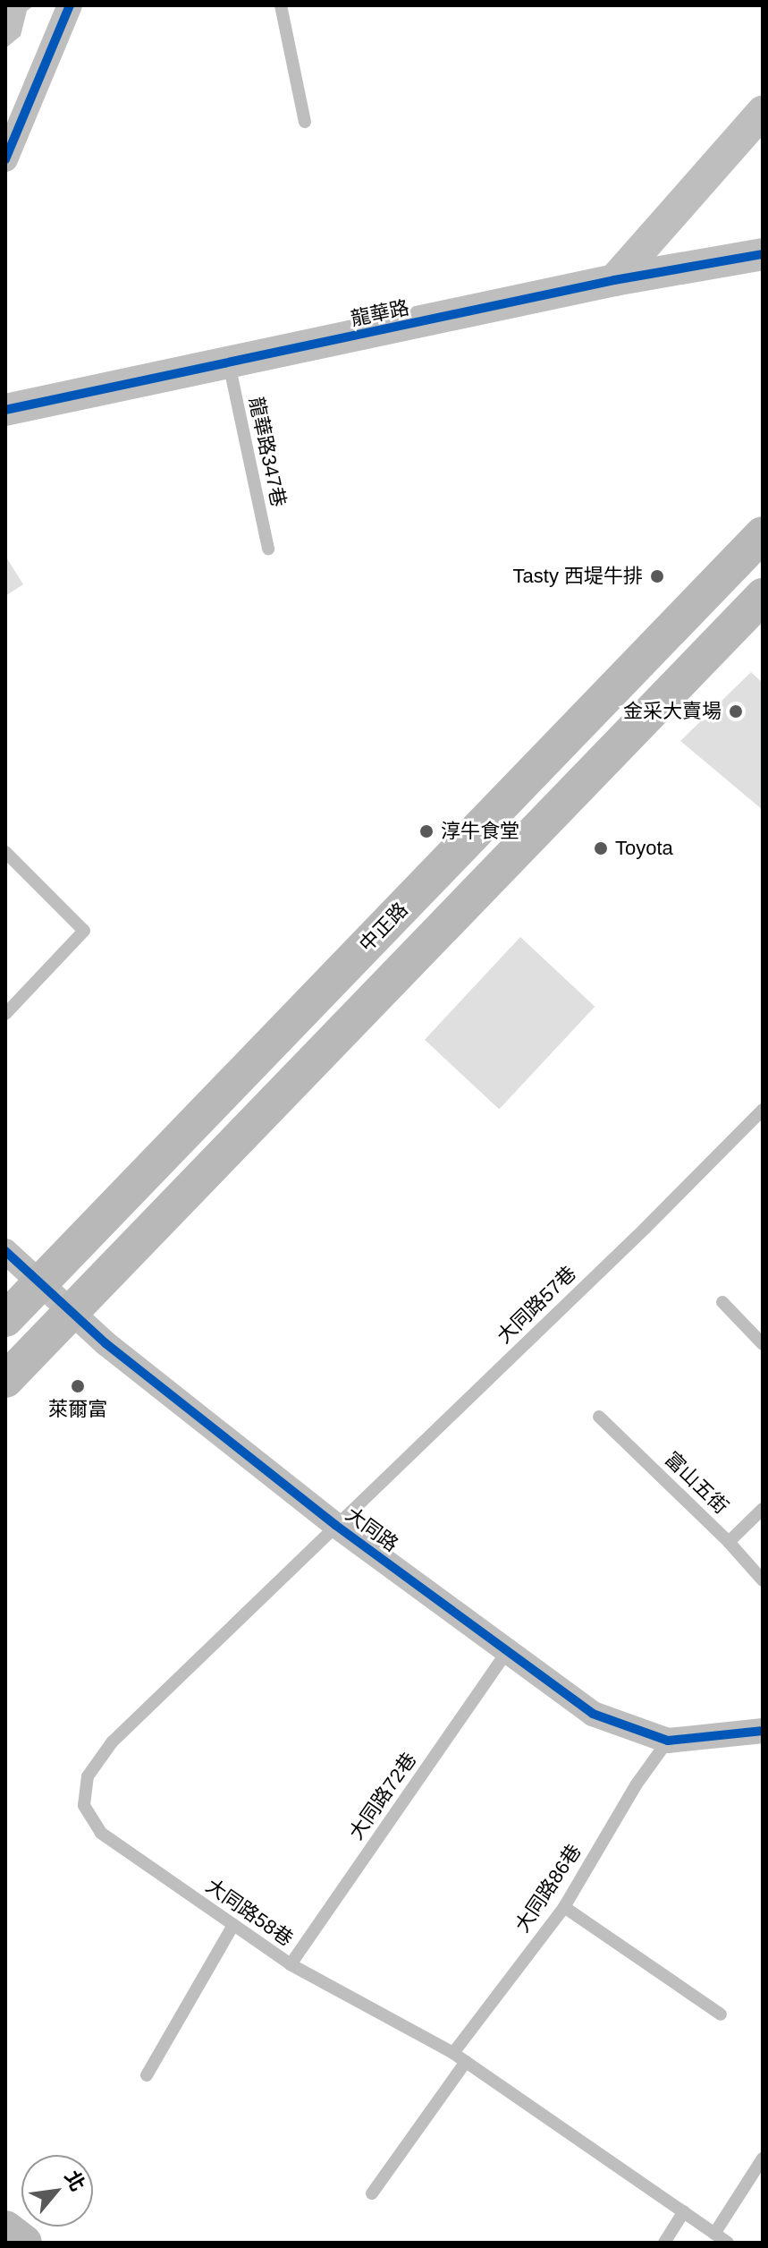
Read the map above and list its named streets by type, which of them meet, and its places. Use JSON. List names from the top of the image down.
{
  "streets": {
    "main road": ["中正路"],
    "street": ["龍華路", "大同路"],
    "lane": [
      "龍華路347巷",
      "大同路57巷",
      "富山五街",
      "大同路72巷",
      "大同路86巷",
      "大同路58巷"
    ]
  },
  "crossings": [
    ["龍華路", "龍華路347巷"],
    ["中正路", "大同路"],
    ["大同路57巷", "大同路"],
    ["大同路57巷", "大同路58巷"],
    ["大同路", "大同路72巷"],
    ["大同路", "大同路86巷"],
    ["大同路", "大同路58巷"],
    ["大同路72巷", "大同路58巷"],
    ["大同路86巷", "大同路58巷"]
  ],
  "places": [
    "Tasty 西堤牛排",
    "金采大賣場",
    "淳牛食堂",
    "Toyota",
    "萊爾富"
  ],
  "north": "top right"
}
